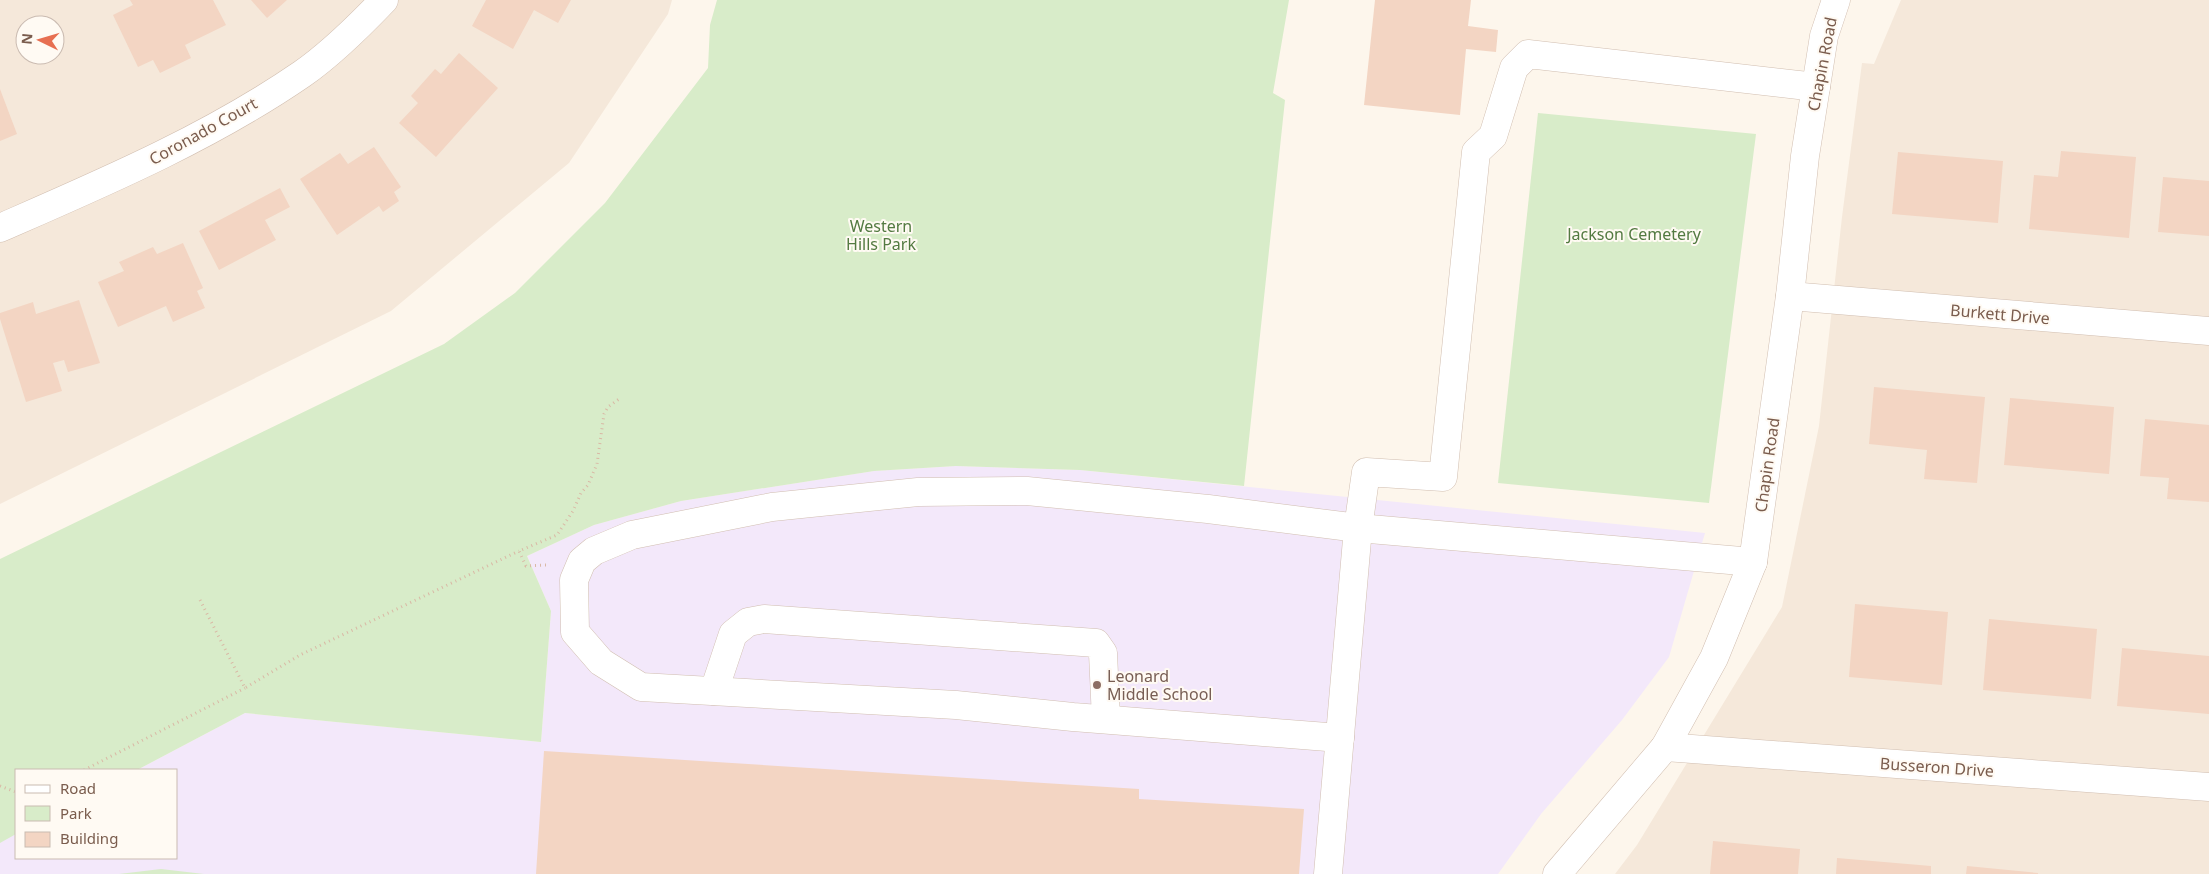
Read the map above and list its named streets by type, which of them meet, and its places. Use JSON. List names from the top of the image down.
{
  "streets": {
    "street": [
      "Chapin Road",
      "Coronado Court",
      "Burkett Drive",
      "Busseron Drive"
    ]
  },
  "crossings": [
    ["Chapin Road", "Burkett Drive"],
    ["Chapin Road", "Busseron Drive"]
  ],
  "parks": ["Western Hills Park", "Jackson Cemetery"],
  "places": ["Leonard Middle School"],
  "legend": ["Road", "Park", "Building"],
  "north": "left"
}
